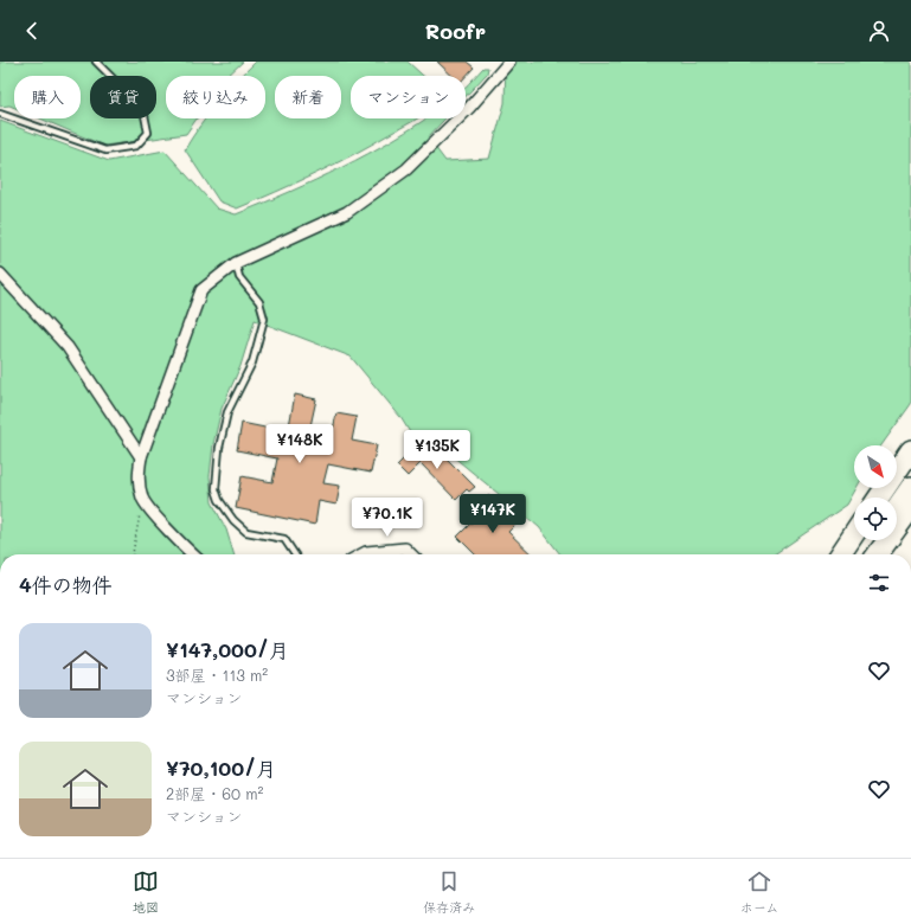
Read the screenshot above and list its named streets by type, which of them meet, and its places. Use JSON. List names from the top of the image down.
{
  "north": "bottom right",
  "page": {
    "header": "Roofr",
    "chip": [
      "購入",
      "賃貸",
      "絞り込み",
      "新着",
      "マンション"
    ],
    "price": [
      "¥148K",
      "¥135K",
      "¥147K",
      "¥70.1K"
    ],
    "heading": "4件の物件",
    "list": [
      {
        "name": "¥147,000/月",
        "note": "3部屋 · 113 m² · マンション"
      },
      {
        "name": "¥70,100/月",
        "note": "2部屋 · 60 m² · マンション"
      }
    ],
    "tabs": ["地図", "保存済み", "ホーム"]
  }
}
